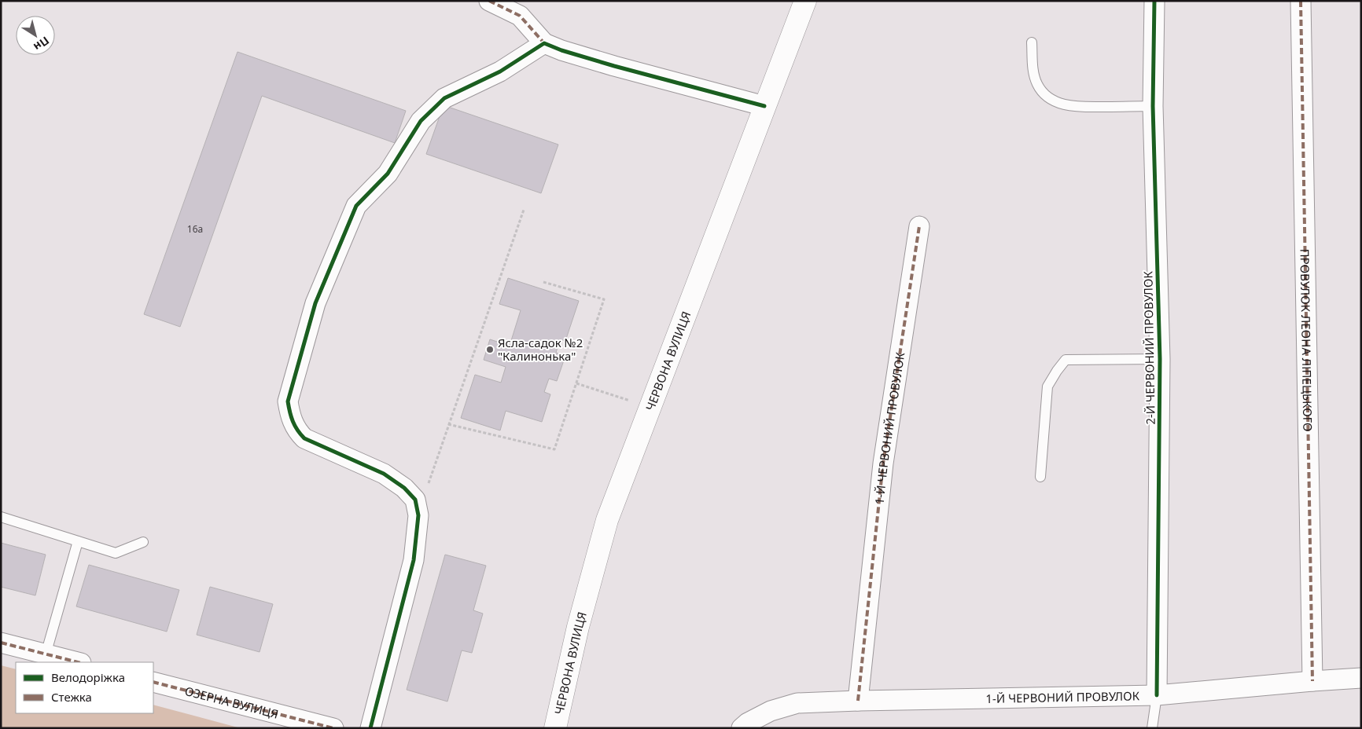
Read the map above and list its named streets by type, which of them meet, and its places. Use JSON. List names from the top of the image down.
{
  "streets": {
    "main road": ["ЧЕРВОНА ВУЛИЦЯ"],
    "street": [
      "ПРОВУЛОК ЛЕОНА ЛІПЕЦЬКОГО",
      "2-Й ЧЕРВОНИЙ ПРОВУЛОК",
      "1-Й ЧЕРВОНИЙ ПРОВУЛОК",
      "ОЗЕРНА ВУЛИЦЯ"
    ]
  },
  "crossings": [
    ["ПРОВУЛОК ЛЕОНА ЛІПЕЦЬКОГО", "1-Й ЧЕРВОНИЙ ПРОВУЛОК"],
    ["2-Й ЧЕРВОНИЙ ПРОВУЛОК", "1-Й ЧЕРВОНИЙ ПРОВУЛОК"]
  ],
  "places": ["Ясла-садок №2 \"Калинонька\""],
  "house_numbers": ["16а"],
  "legend": ["Велодоріжка", "Стежка"],
  "north": "bottom right"
}
